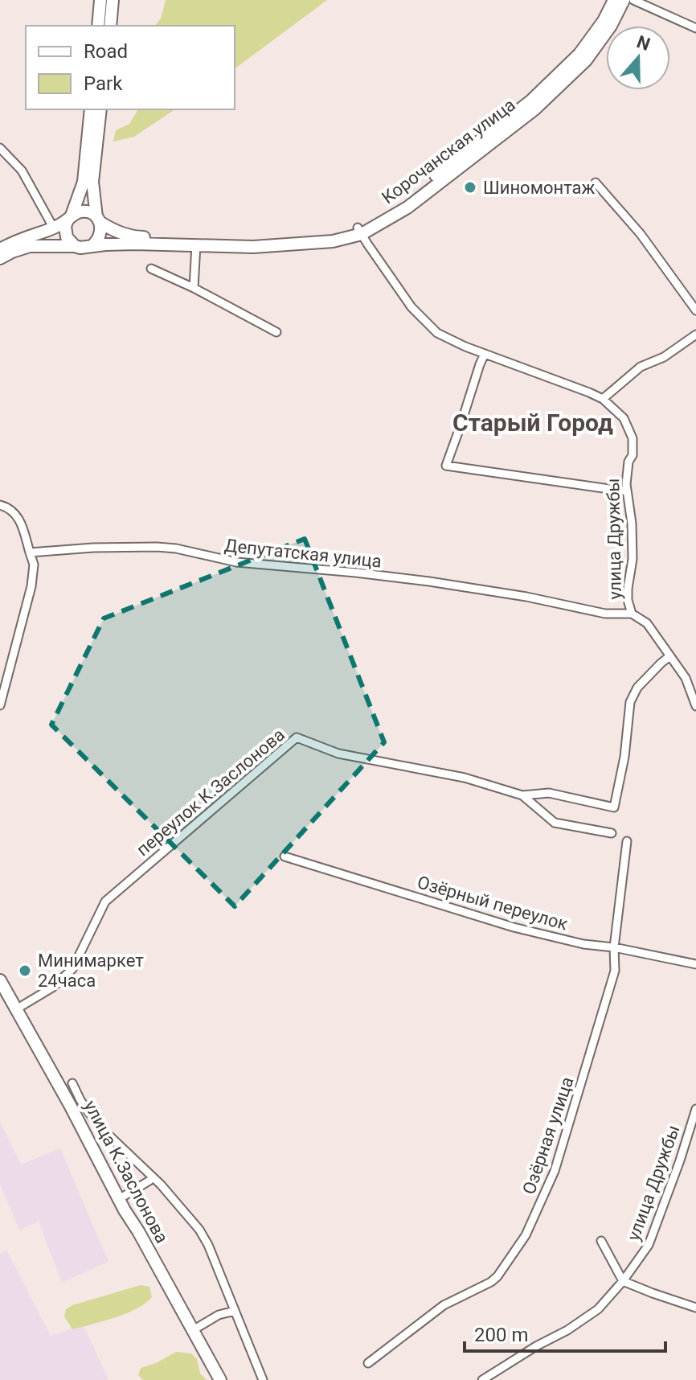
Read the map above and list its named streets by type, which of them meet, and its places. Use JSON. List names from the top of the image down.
{
  "streets": {
    "main road": ["Корочанская улица", "улица К.Заслонова"],
    "street": [
      "улица Дружбы",
      "Депутатская улица",
      "переулок К.Заслонова",
      "Озёрный переулок",
      "Озёрная улица"
    ]
  },
  "crossings": [
    ["улица Дружбы", "Депутатская улица"],
    ["улица Дружбы", "переулок К.Заслонова"],
    ["переулок К.Заслонова", "улица К.Заслонова"],
    ["Озёрный переулок", "Озёрная улица"]
  ],
  "districts": ["Старый Город"],
  "places": ["Шиномонтаж", "Минимаркет 24часа"],
  "legend": ["Road", "Park"],
  "scale_bar": "200 m",
  "north": "top"
}
